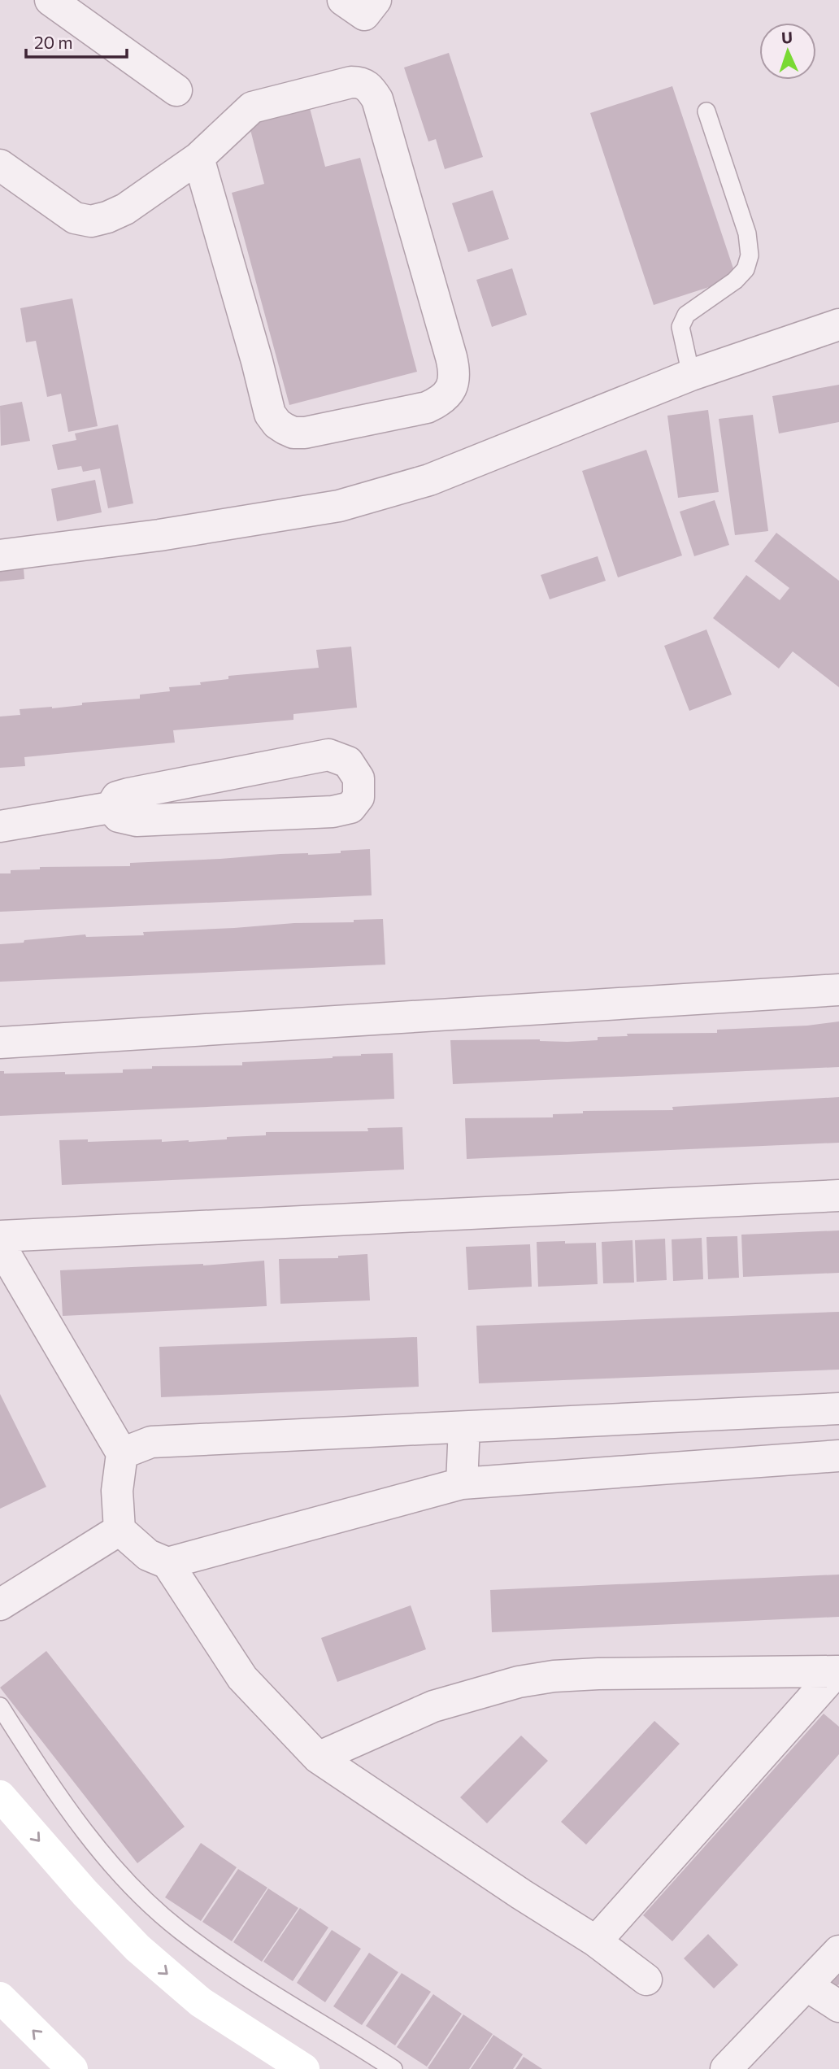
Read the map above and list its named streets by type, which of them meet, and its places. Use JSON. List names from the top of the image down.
{
  "scale_bar": "20 m",
  "north": "top"
}
